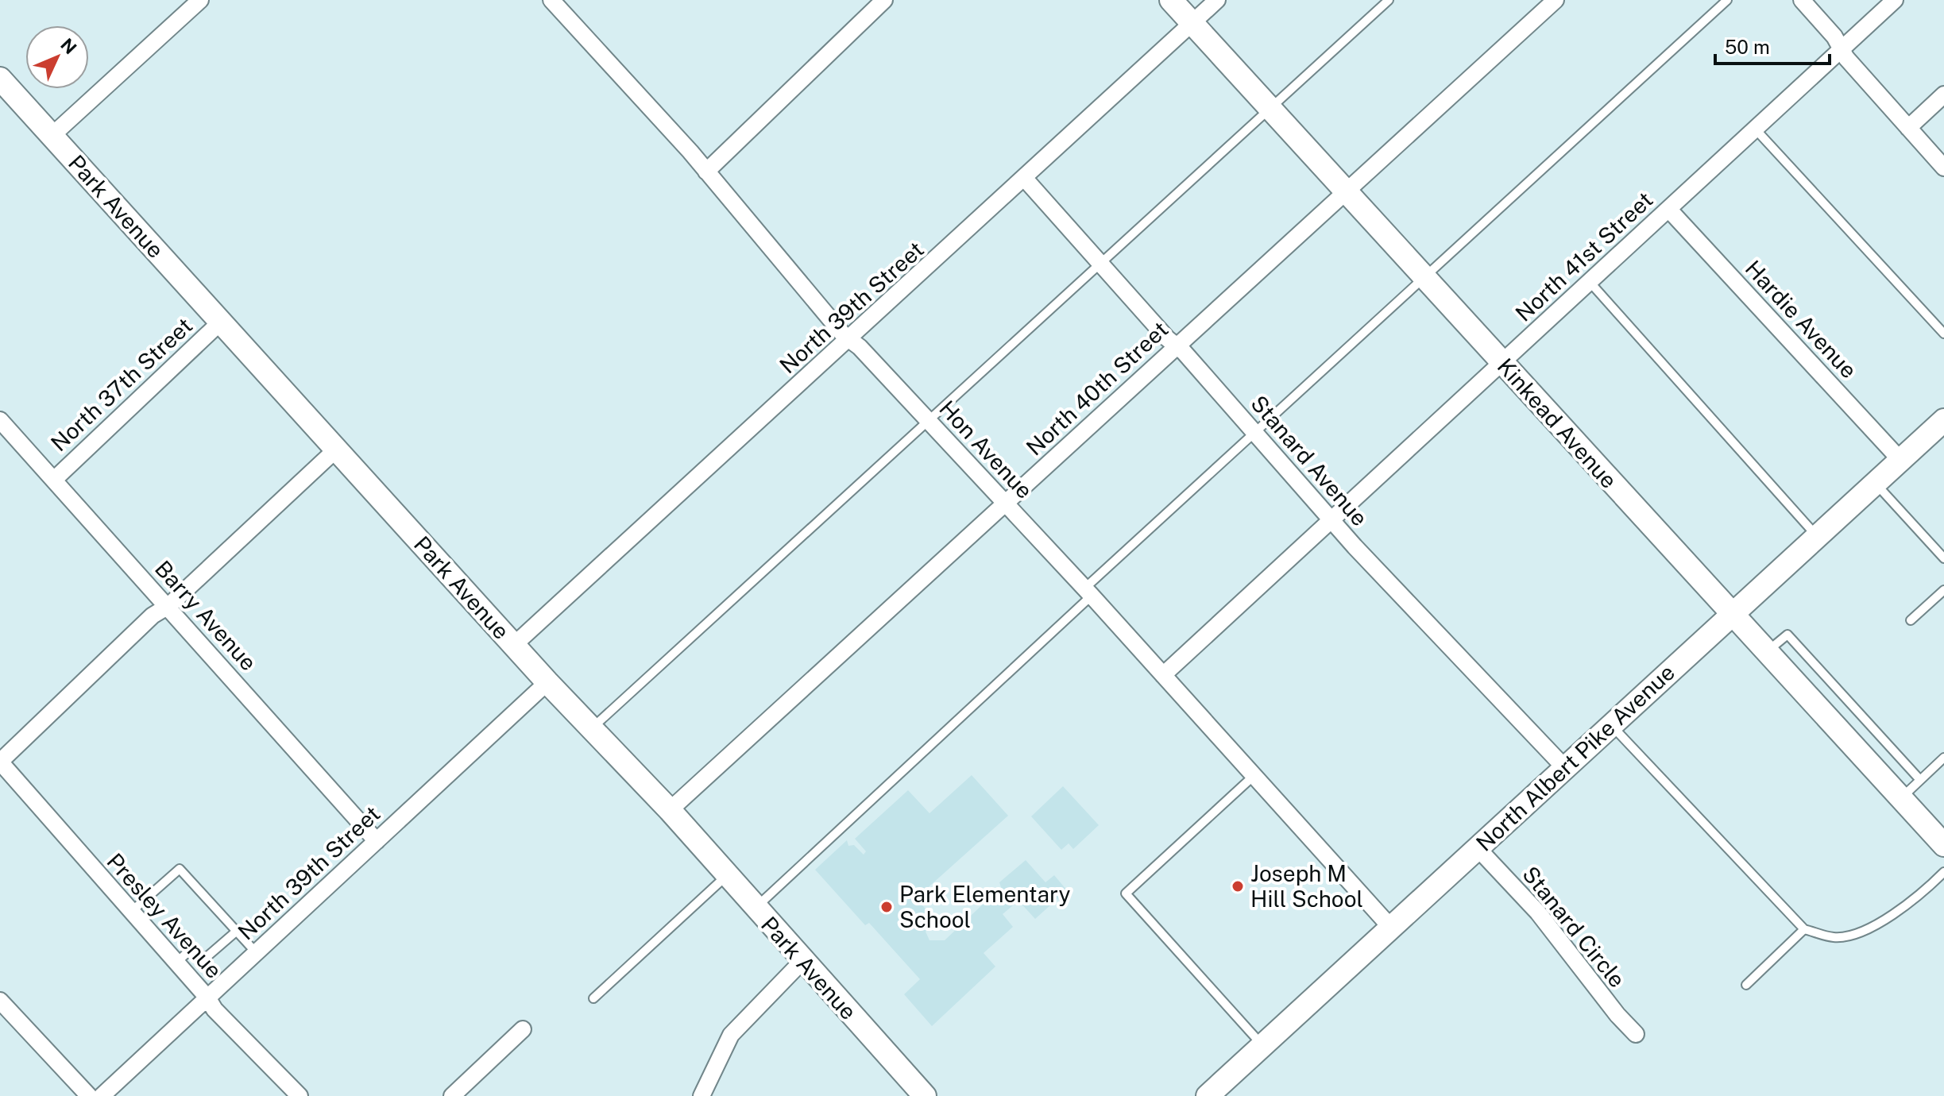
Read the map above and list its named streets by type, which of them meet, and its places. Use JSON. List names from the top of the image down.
{
  "streets": {
    "street": [
      "Park Avenue",
      "North 41st Street",
      "North 39th Street",
      "Hardie Avenue",
      "North 37th Street",
      "North 40th Street",
      "Kinkead Avenue",
      "Hon Avenue",
      "Stanard Avenue",
      "Barry Avenue",
      "North Albert Pike Avenue",
      "Presley Avenue",
      "Stanard Circle"
    ]
  },
  "crossings": [
    ["Park Avenue", "North 39th Street"],
    ["Park Avenue", "North 37th Street"],
    ["Park Avenue", "North 40th Street"],
    ["North 41st Street", "Hardie Avenue"],
    ["North 41st Street", "Kinkead Avenue"],
    ["North 41st Street", "Hon Avenue"],
    ["North 41st Street", "Stanard Avenue"],
    ["North 39th Street", "Kinkead Avenue"],
    ["North 39th Street", "Hon Avenue"],
    ["North 39th Street", "Stanard Avenue"],
    ["North 39th Street", "Barry Avenue"],
    ["North 39th Street", "Presley Avenue"],
    ["Hardie Avenue", "North Albert Pike Avenue"],
    ["North 37th Street", "Barry Avenue"],
    ["North 40th Street", "Kinkead Avenue"],
    ["North 40th Street", "Hon Avenue"],
    ["North 40th Street", "Stanard Avenue"],
    ["Kinkead Avenue", "North Albert Pike Avenue"],
    ["Hon Avenue", "North Albert Pike Avenue"],
    ["Stanard Avenue", "North Albert Pike Avenue"],
    ["North Albert Pike Avenue", "Stanard Circle"]
  ],
  "places": ["Joseph M Hill School", "Park Elementary School"],
  "scale_bar": "50 m",
  "north": "top right"
}
